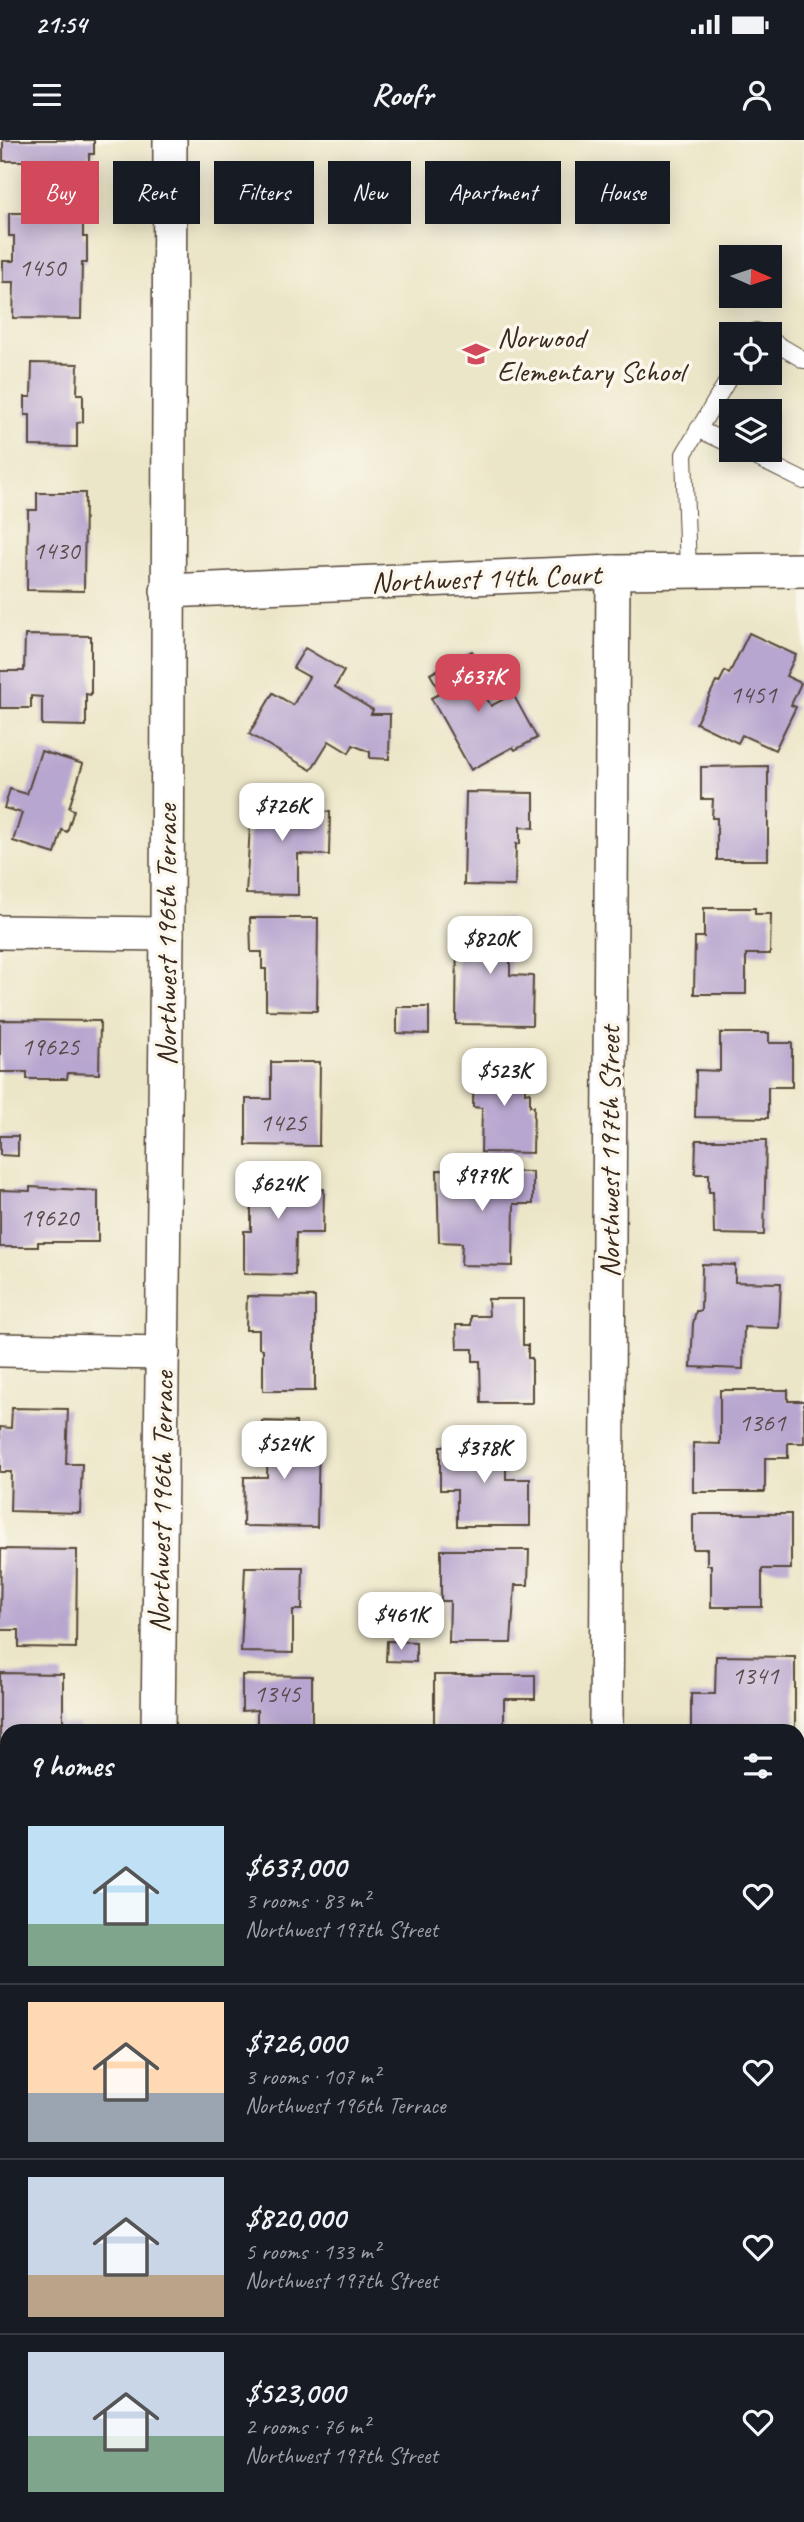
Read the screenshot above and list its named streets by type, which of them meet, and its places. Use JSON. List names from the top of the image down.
{
  "streets": {
    "street": ["Northwest 14th Court", "Northwest 196th Terrace", "Northwest 197th Street"]
  },
  "crossings": [
    ["Northwest 14th Court", "Northwest 196th Terrace"],
    ["Northwest 14th Court", "Northwest 197th Street"]
  ],
  "places": {
    "school or university": ["Norwood Elementary School"]
  },
  "house_numbers": [
    "1450",
    "1430",
    "1451",
    "19625",
    "1425",
    "19620",
    "1361",
    "1341",
    "1345"
  ],
  "north": "right",
  "page": {
    "status": "21:54",
    "header": "Roofr",
    "chip": [
      "Buy",
      "Rent",
      "Filters",
      "New",
      "Apartment",
      "House"
    ],
    "price": [
      "$637K",
      "$726K",
      "$820K",
      "$523K",
      "$979K",
      "$624K",
      "$524K",
      "$378K",
      "$461K"
    ],
    "heading": "9 homes",
    "list": [
      {
        "name": "$637,000",
        "note": "3 rooms · 83 m² · Northwest 197th Street"
      },
      {
        "name": "$726,000",
        "note": "3 rooms · 107 m² · Northwest 196th Terrace"
      },
      {
        "name": "$820,000",
        "note": "5 rooms · 133 m² · Northwest 197th Street"
      },
      {
        "name": "$523,000",
        "note": "2 rooms · 76 m² · Northwest 197th Street"
      }
    ]
  }
}
